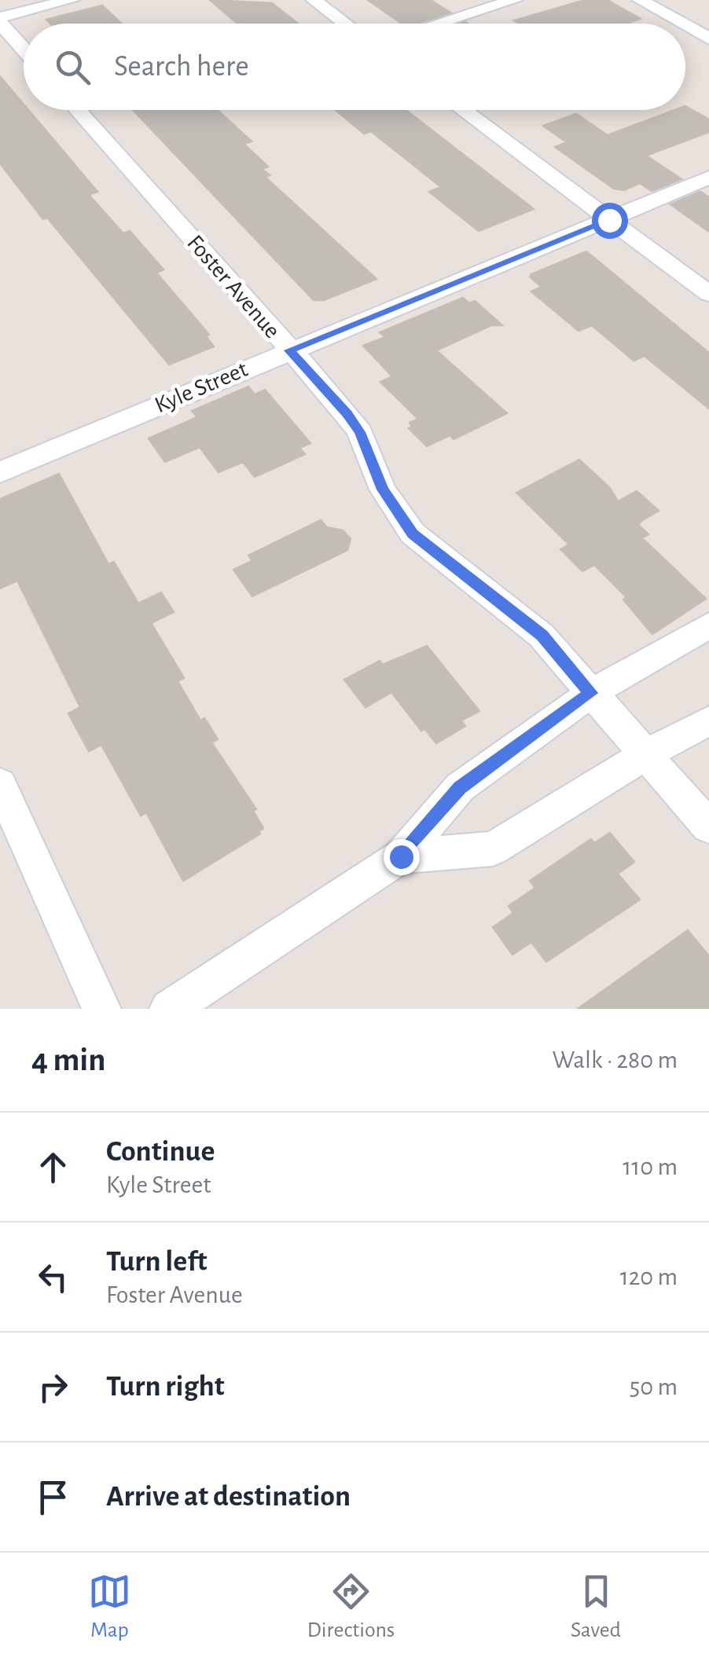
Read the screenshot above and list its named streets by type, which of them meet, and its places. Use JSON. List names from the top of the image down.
{
  "streets": {
    "street": ["Foster Avenue", "Kyle Street"]
  },
  "crossings": [
    ["Foster Avenue", "Kyle Street"]
  ],
  "page": {
    "search": "Search here",
    "heading": ["4 min", "Walk · 280 m"],
    "list": [
      ["Continue", "Kyle Street", "110 m"],
      ["Turn left", "Foster Avenue", "120 m"],
      ["Turn right", "50 m"],
      "Arrive at destination"
    ],
    "nav": ["Map", "Directions", "Saved"]
  }
}
